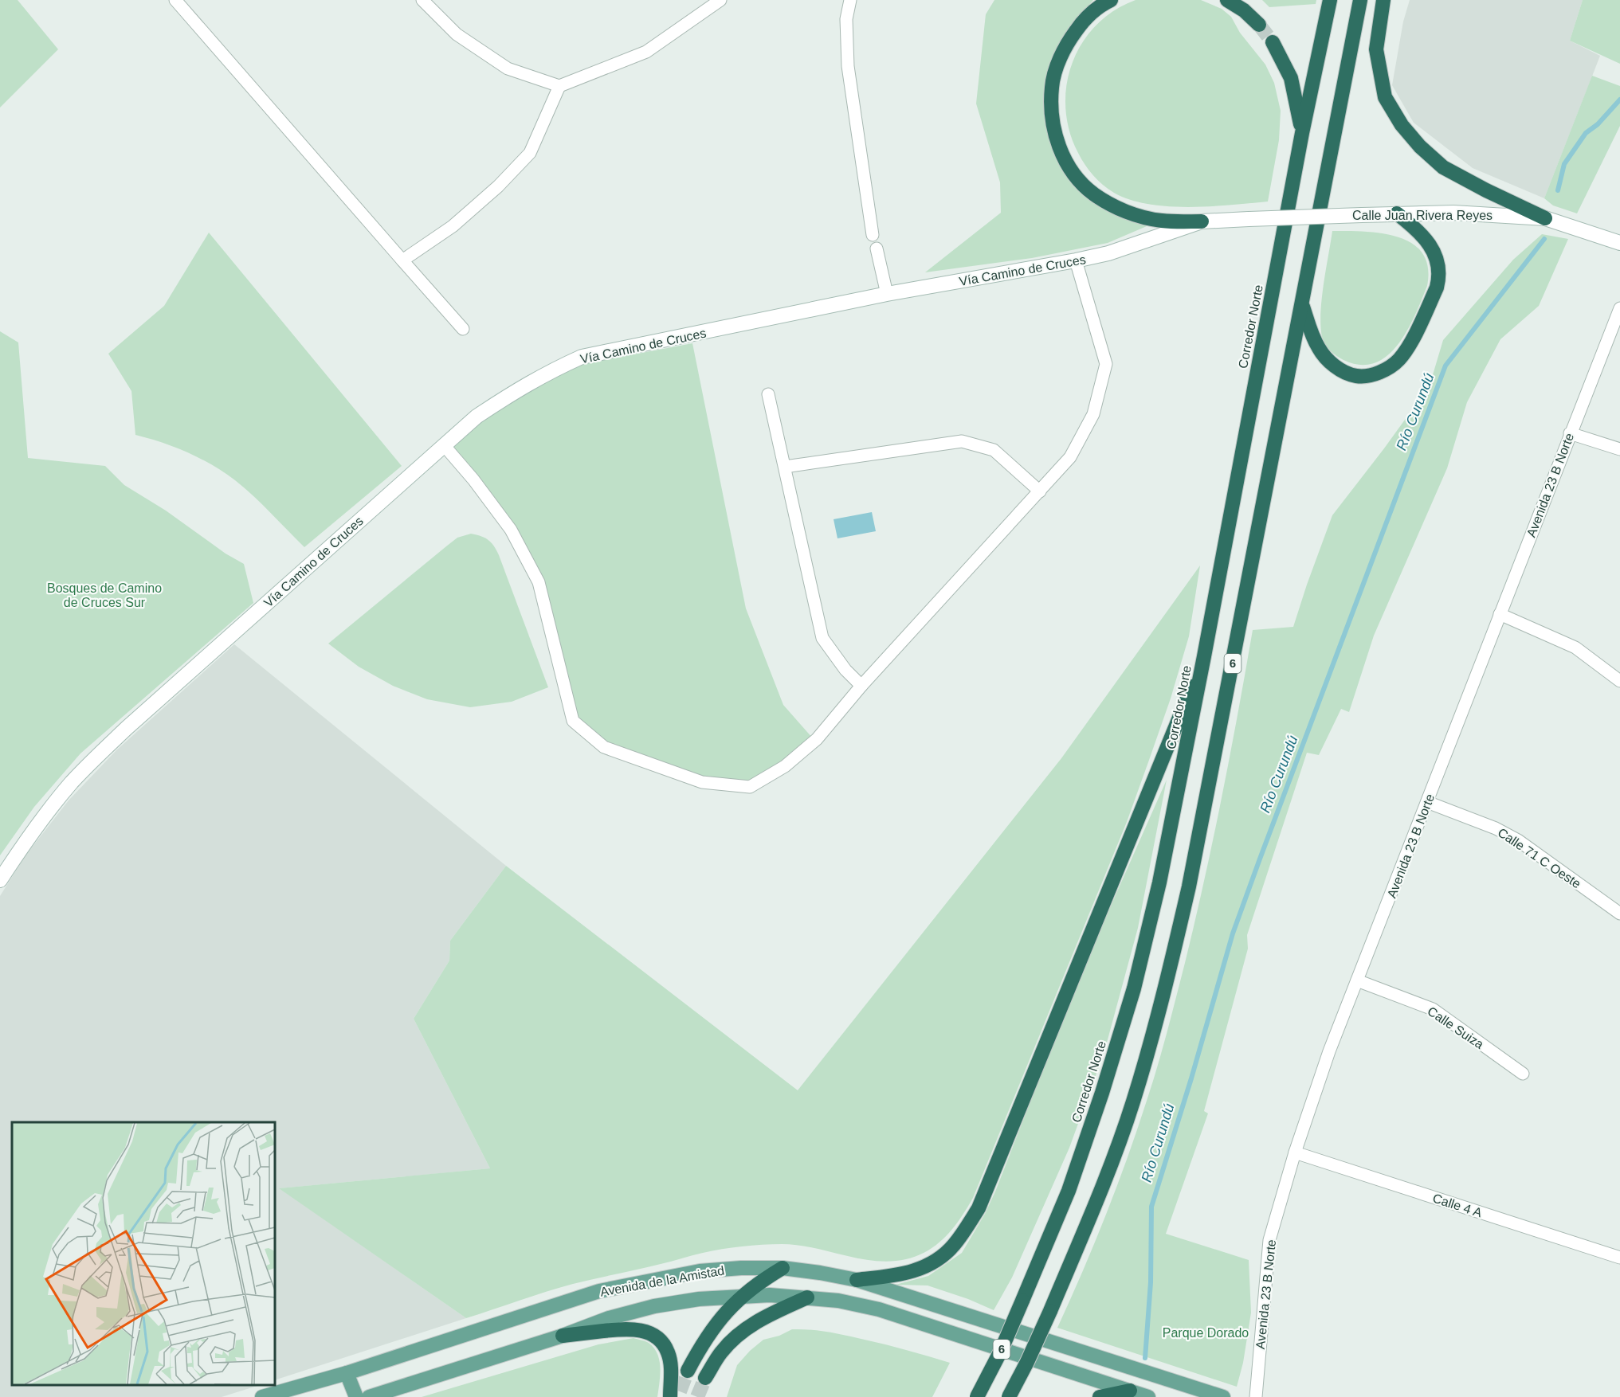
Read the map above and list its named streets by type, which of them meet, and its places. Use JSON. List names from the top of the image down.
{
  "streets": {
    "highway": ["Corredor Norte", "6"],
    "main road": ["Avenida de la Amistad"],
    "street": [
      "Calle Juan Rivera Reyes",
      "Vía Camino de Cruces",
      "Avenida 23 B Norte",
      "Calle 71 C Oeste",
      "Calle Suiza",
      "Calle 4 A"
    ]
  },
  "crossings": [
    ["Calle Juan Rivera Reyes", "Vía Camino de Cruces"],
    ["Avenida 23 B Norte", "Calle 71 C Oeste"],
    ["Avenida 23 B Norte", "Calle Suiza"],
    ["Avenida 23 B Norte", "Calle 4 A"]
  ],
  "water": ["Río Curundú"],
  "parks": ["Bosques de Camino de Cruces Sur", "Parque Dorado"]
}
